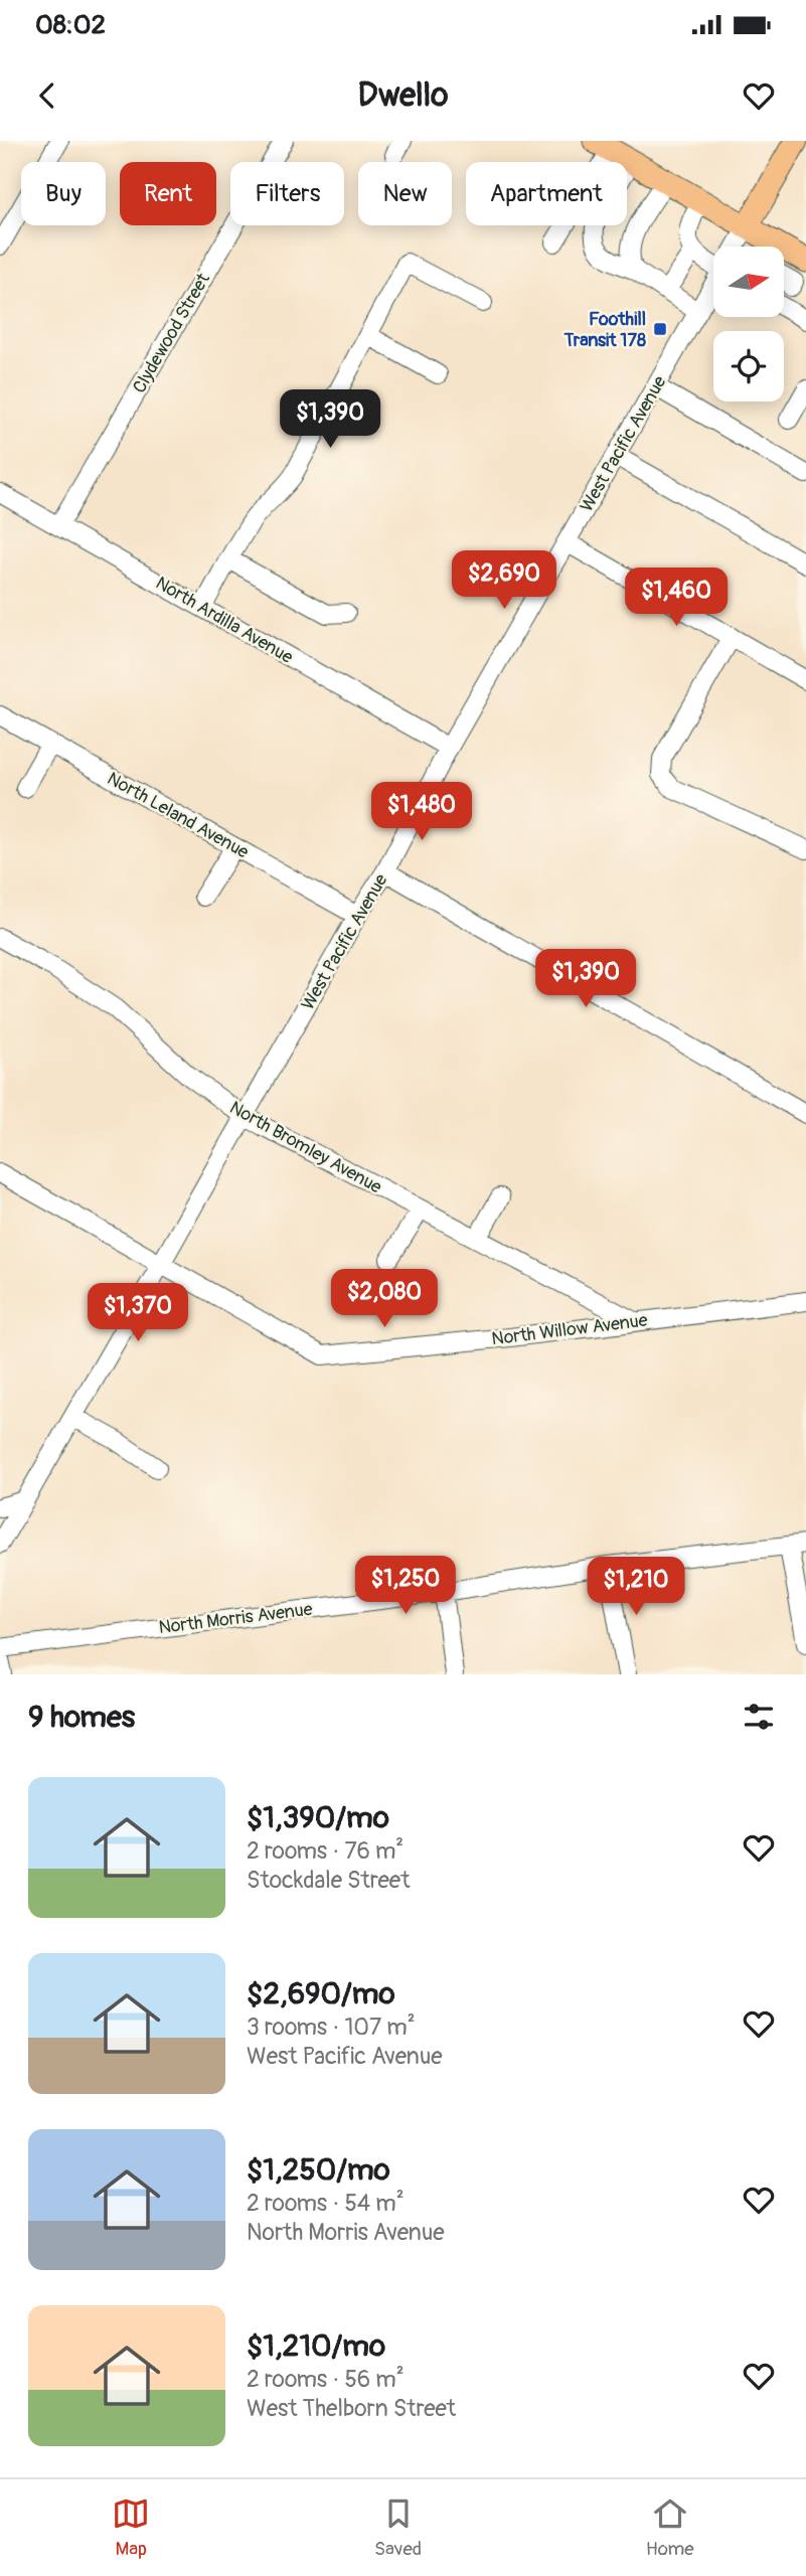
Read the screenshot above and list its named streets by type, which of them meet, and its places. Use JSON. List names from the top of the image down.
{
  "streets": {
    "main road": ["West Pacific Avenue"],
    "street": [
      "Clydewood Street",
      "North Ardilla Avenue",
      "North Leland Avenue",
      "North Bromley Avenue",
      "North Willow Avenue",
      "North Morris Avenue"
    ]
  },
  "crossings": [
    ["Clydewood Street", "North Ardilla Avenue"],
    ["West Pacific Avenue", "North Ardilla Avenue"],
    ["West Pacific Avenue", "North Leland Avenue"],
    ["West Pacific Avenue", "North Bromley Avenue"],
    ["West Pacific Avenue", "North Willow Avenue"],
    ["North Bromley Avenue", "North Willow Avenue"]
  ],
  "places": {
    "transit": ["Foothill Transit 178"]
  },
  "north": "right",
  "page": {
    "status": "08:02",
    "header": "Dwello",
    "chip": [
      "Buy",
      "Rent",
      "Filters",
      "New",
      "Apartment"
    ],
    "price": [
      "$1,390",
      "$2,690",
      "$1,460",
      "$1,480",
      "$1,390",
      "$2,080",
      "$1,370",
      "$1,250",
      "$1,210"
    ],
    "heading": "9 homes",
    "list": [
      {
        "name": "$1,390/mo",
        "note": "2 rooms · 76 m² · Stockdale Street"
      },
      {
        "name": "$2,690/mo",
        "note": "3 rooms · 107 m² · West Pacific Avenue"
      },
      {
        "name": "$1,250/mo",
        "note": "2 rooms · 54 m² · North Morris Avenue"
      },
      {
        "name": "$1,210/mo",
        "note": "2 rooms · 56 m² · West Thelborn Street"
      }
    ],
    "tabs": ["Map", "Saved", "Home"]
  }
}
